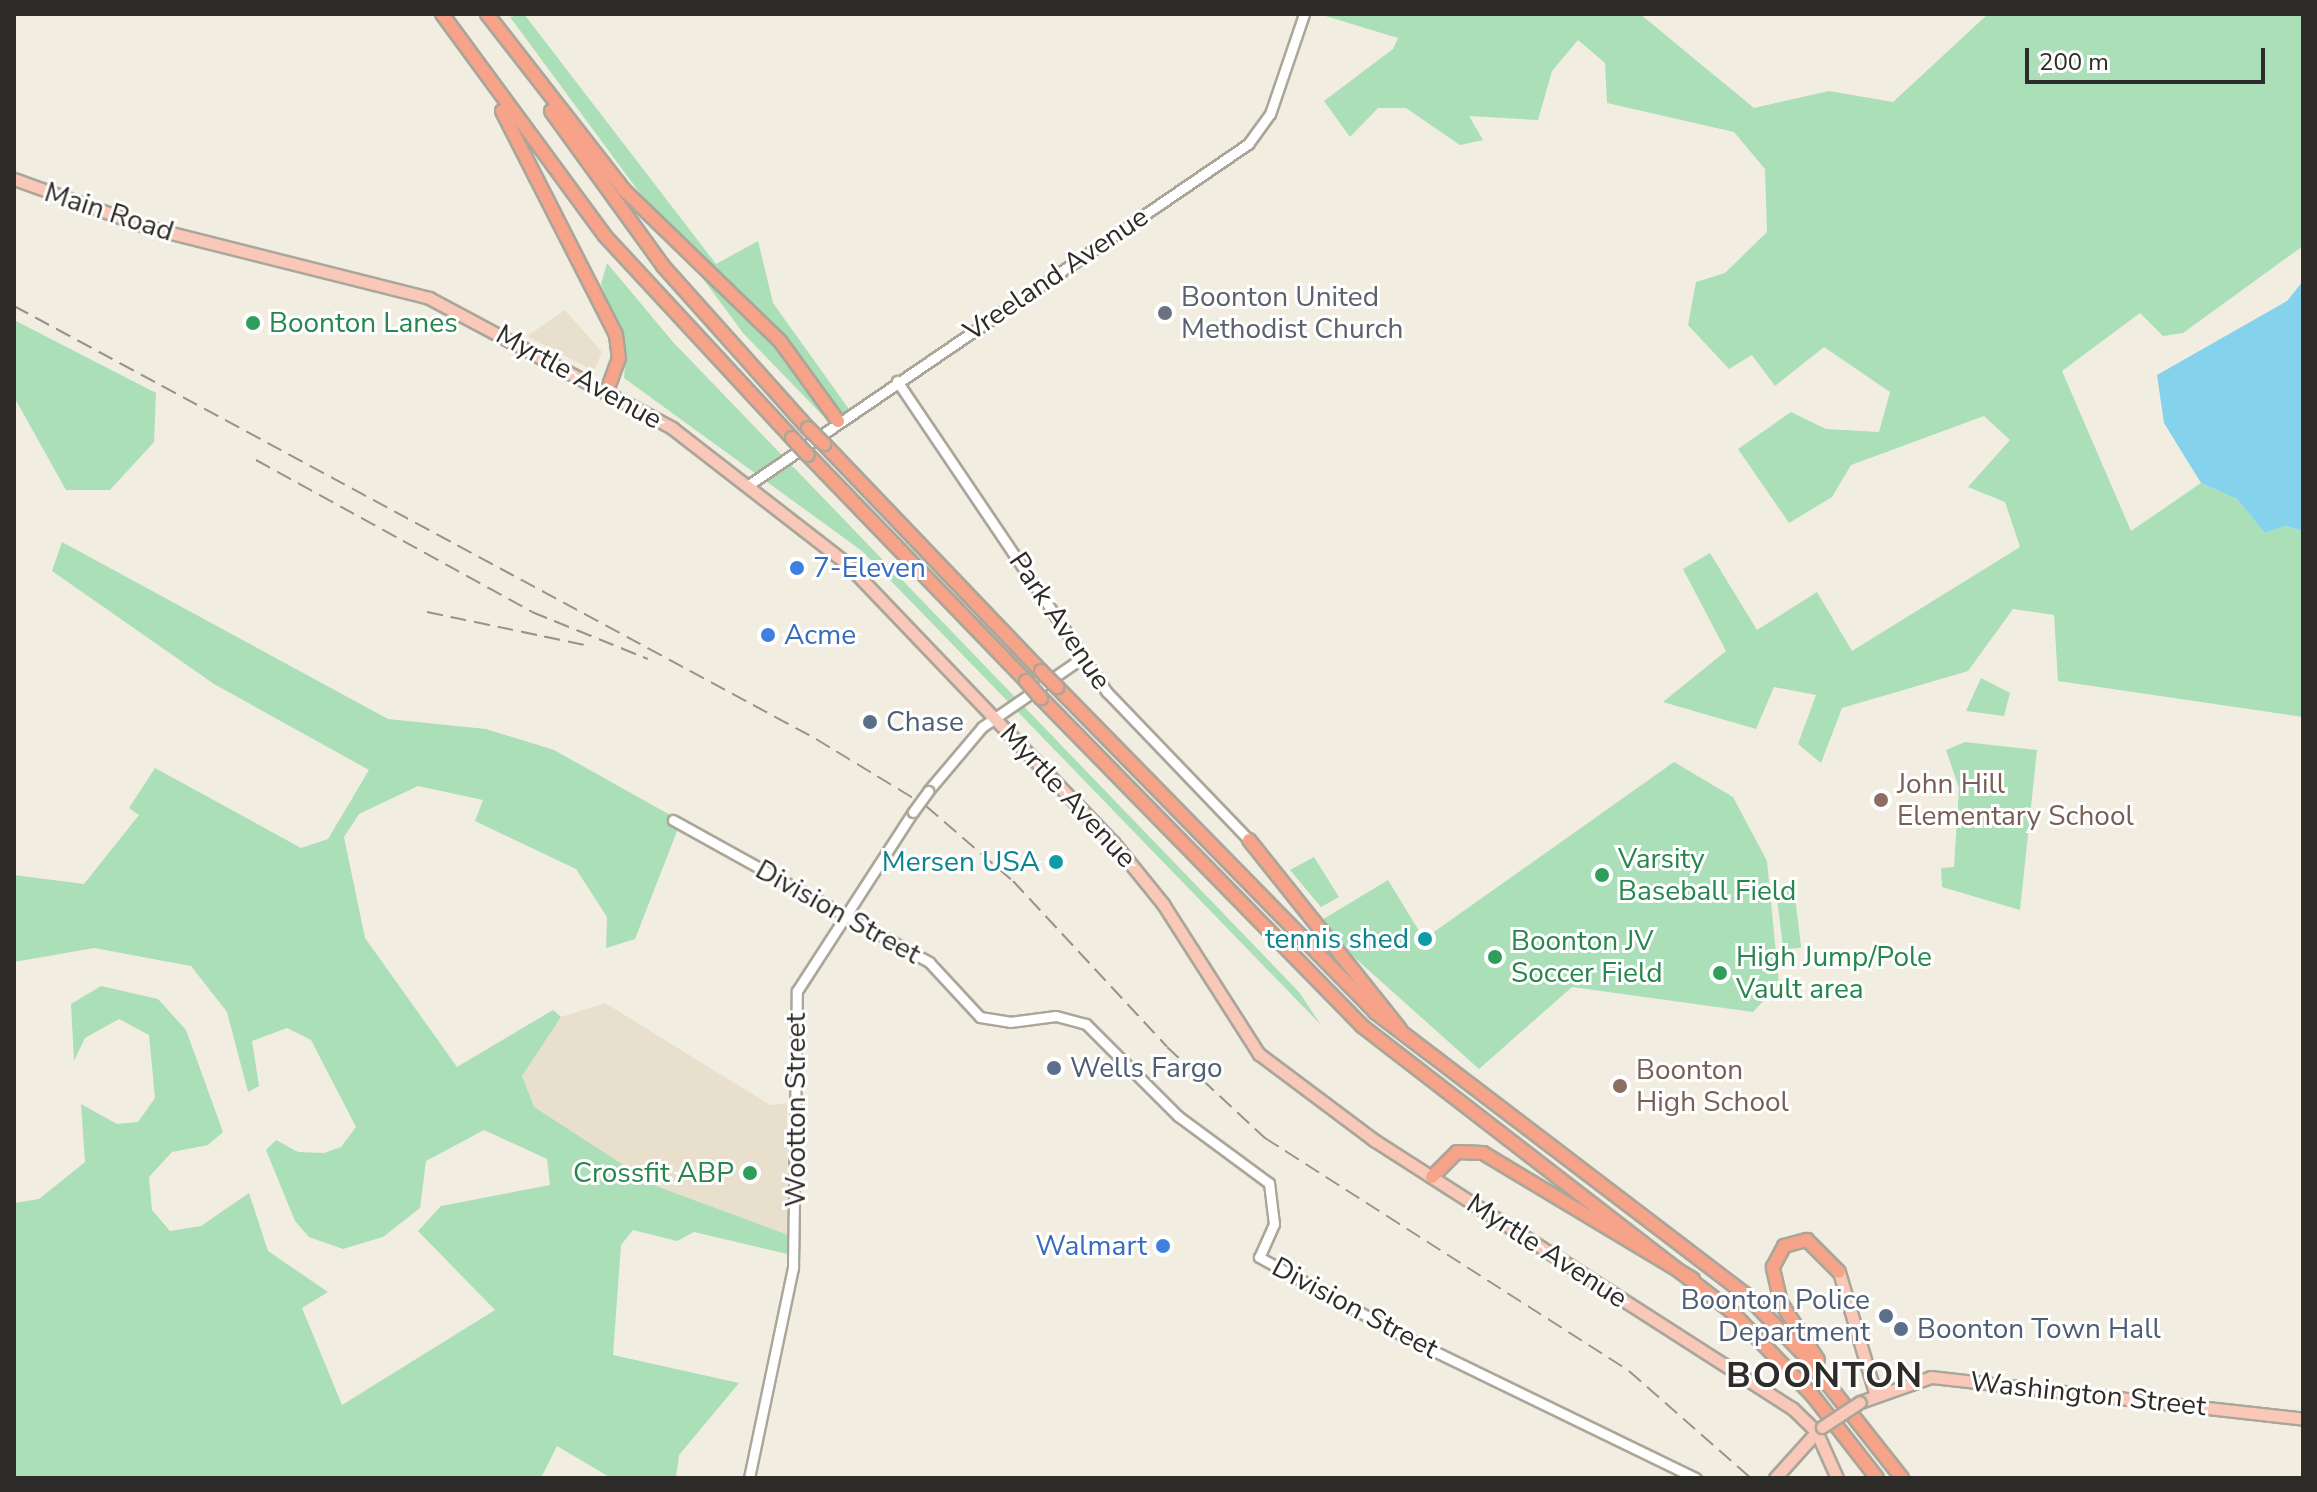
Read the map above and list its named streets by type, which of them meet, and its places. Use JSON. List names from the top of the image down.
{
  "streets": {
    "main road": ["Main Road", "Myrtle Avenue", "Washington Street"],
    "street": [
      "Vreeland Avenue",
      "Park Avenue",
      "Division Street",
      "Wootton Street"
    ]
  },
  "crossings": [
    ["Main Road", "Myrtle Avenue"],
    ["Vreeland Avenue", "Myrtle Avenue"],
    ["Vreeland Avenue", "Park Avenue"],
    ["Myrtle Avenue", "Wootton Street"],
    ["Myrtle Avenue", "Washington Street"],
    ["Park Avenue", "Wootton Street"],
    ["Division Street", "Wootton Street"]
  ],
  "districts": ["BOONTON"],
  "places": [
    "Boonton United Methodist Church",
    "Boonton Lanes",
    "7-Eleven",
    "Acme",
    "Chase",
    "John Hill Elementary School",
    "Mersen USA",
    "Varsity Baseball Field",
    "tennis shed",
    "Boonton JV Soccer Field",
    "High Jump/Pole Vault area",
    "Wells Fargo",
    "Boonton High School",
    "Crossfit ABP",
    "Walmart",
    "Boonton Police Department",
    "Boonton Town Hall"
  ],
  "scale_bar": "200 m"
}
